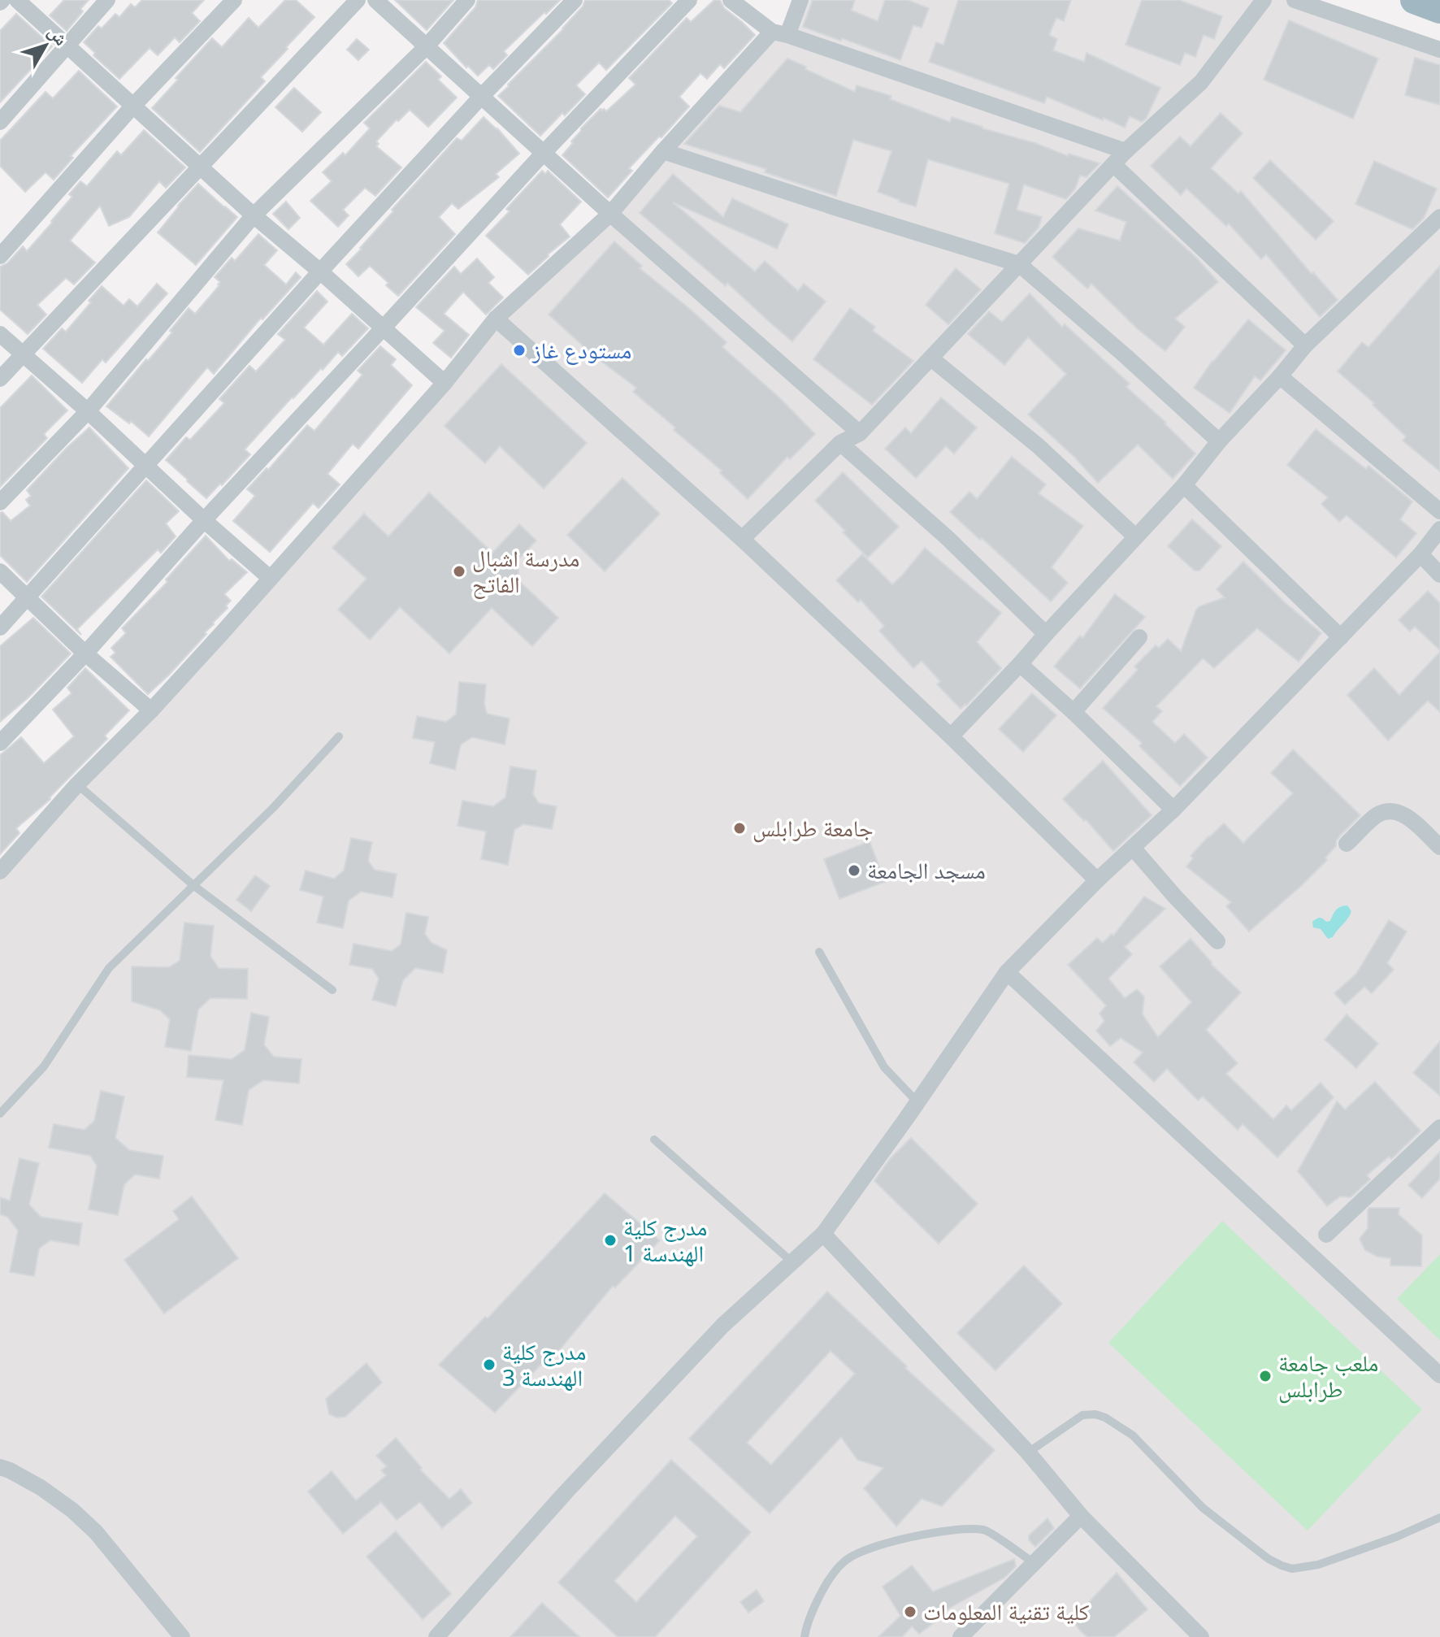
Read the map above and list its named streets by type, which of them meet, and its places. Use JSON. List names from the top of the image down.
{
  "places": [
    "مستودع غاز",
    "مدرسة اشبال الفاتح",
    "جامعة طرابلس",
    "مسجد الجامعة",
    "مدرج كلية الهندسة 1",
    "مدرج كلية الهندسة 3",
    "ملعب جامعة طرابلس",
    "كلية تقنية المعلومات"
  ],
  "north": "top right"
}
